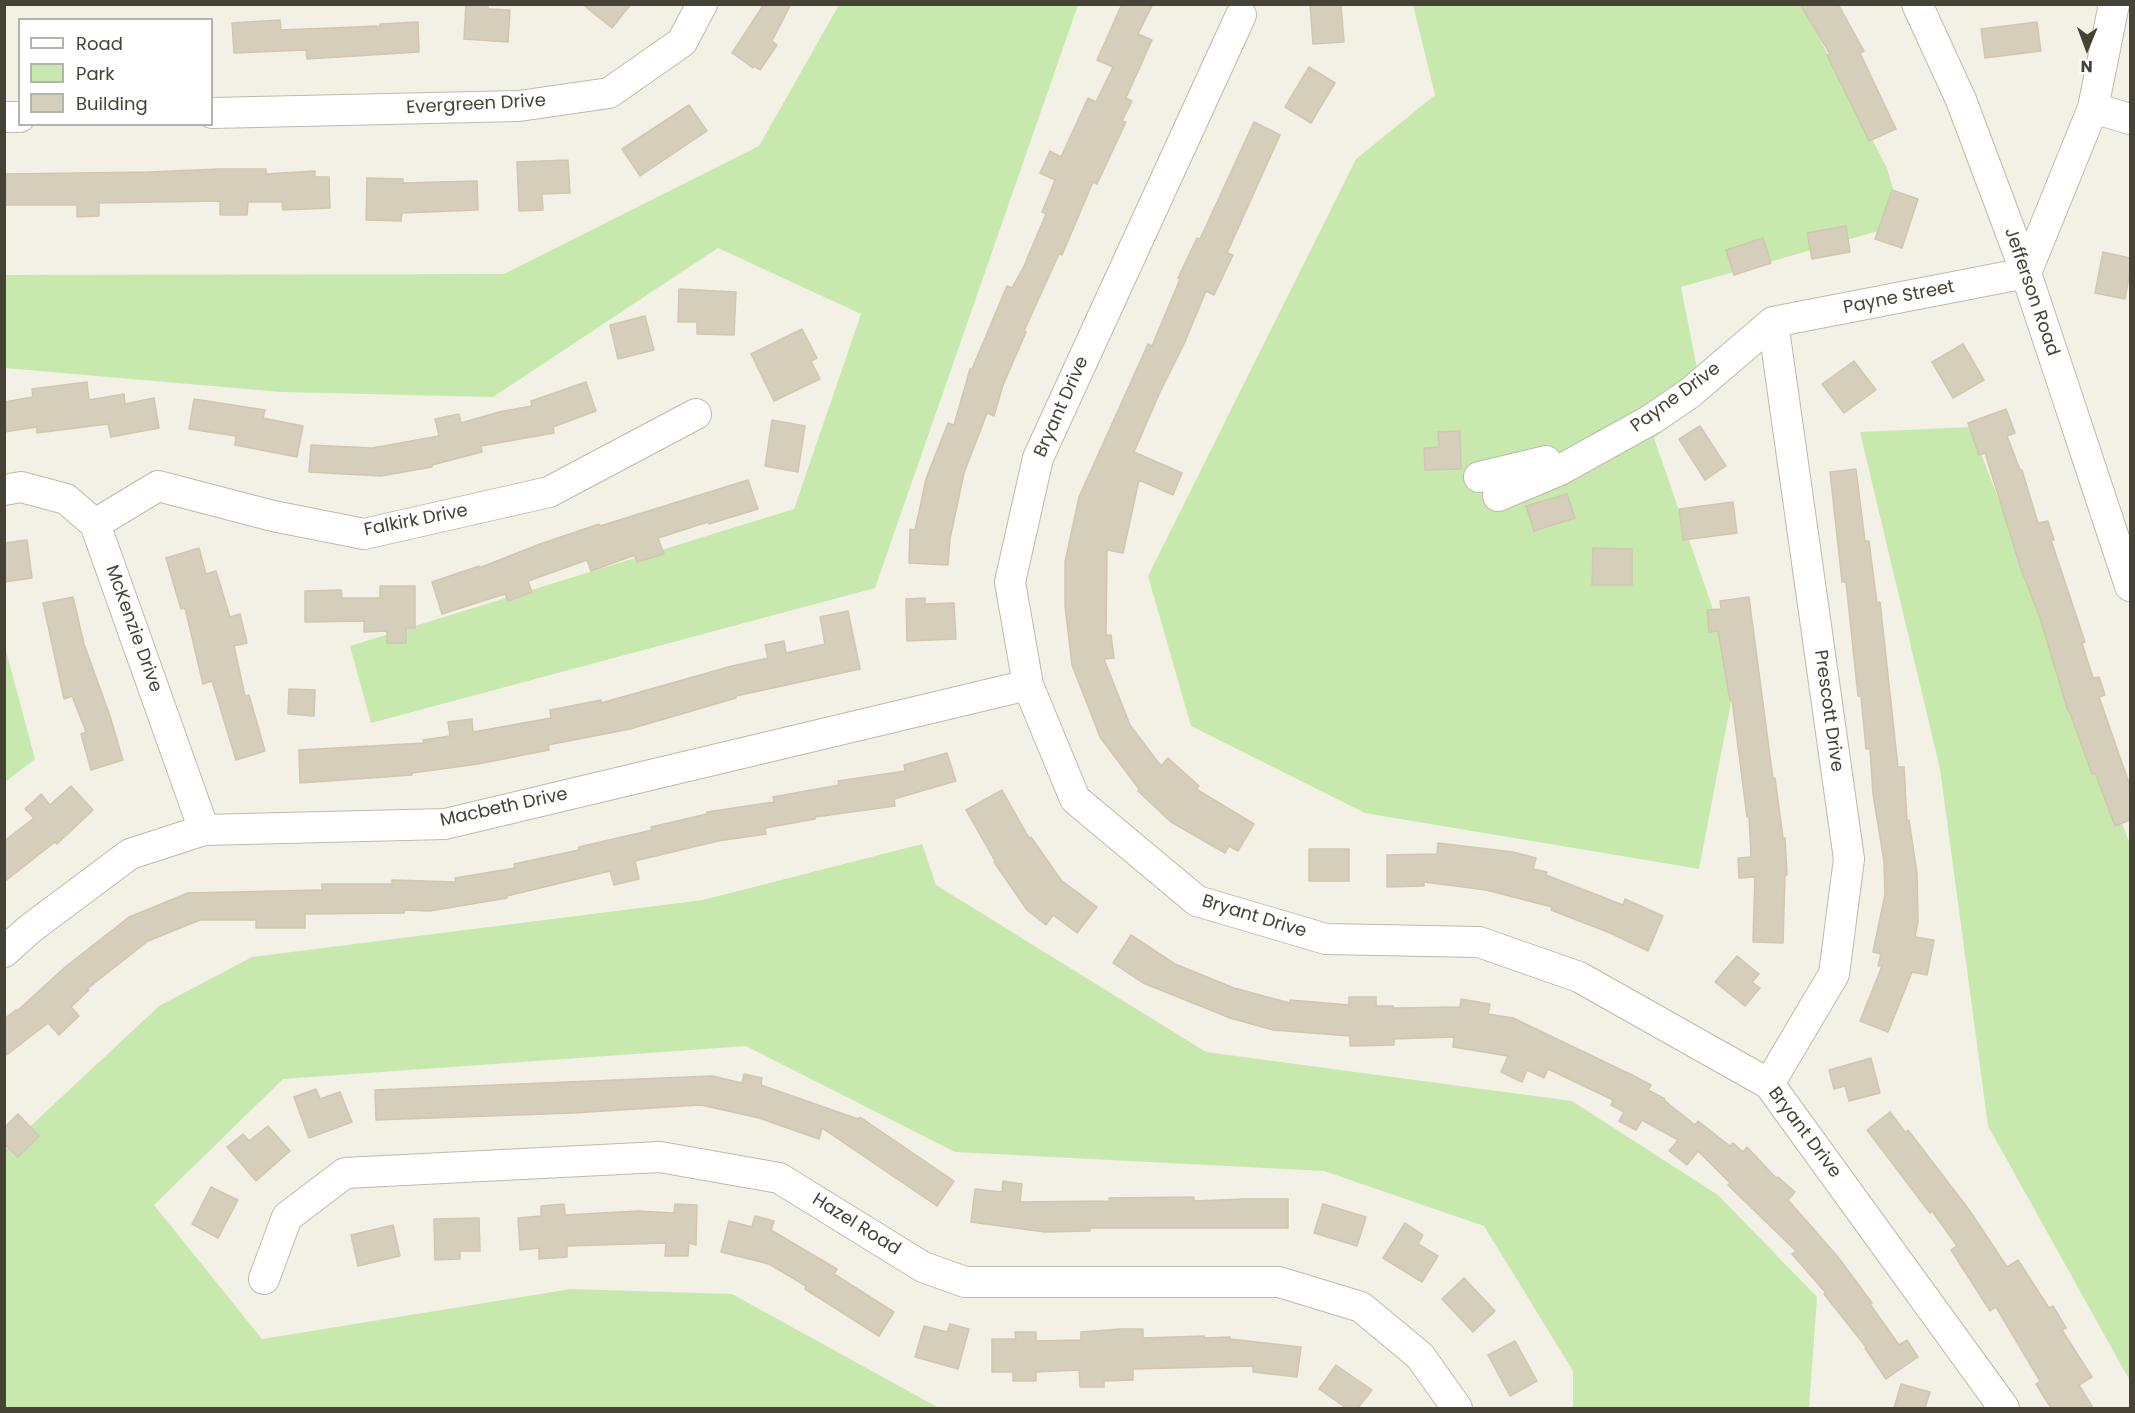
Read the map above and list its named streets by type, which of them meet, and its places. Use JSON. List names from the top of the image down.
{
  "streets": {
    "street": [
      "Evergreen Drive",
      "Jefferson Road",
      "Payne Street",
      "Payne Drive",
      "Bryant Drive",
      "Falkirk Drive",
      "McKenzie Drive",
      "Prescott Drive",
      "Macbeth Drive",
      "Hazel Road"
    ]
  },
  "crossings": [
    ["Jefferson Road", "Payne Street"],
    ["Payne Street", "Payne Drive"],
    ["Payne Street", "Prescott Drive"],
    ["Payne Drive", "Prescott Drive"],
    ["Bryant Drive", "Prescott Drive"],
    ["Bryant Drive", "Macbeth Drive"],
    ["Falkirk Drive", "McKenzie Drive"],
    ["McKenzie Drive", "Macbeth Drive"]
  ],
  "legend": ["Road", "Park", "Building"],
  "north": "bottom"
}
